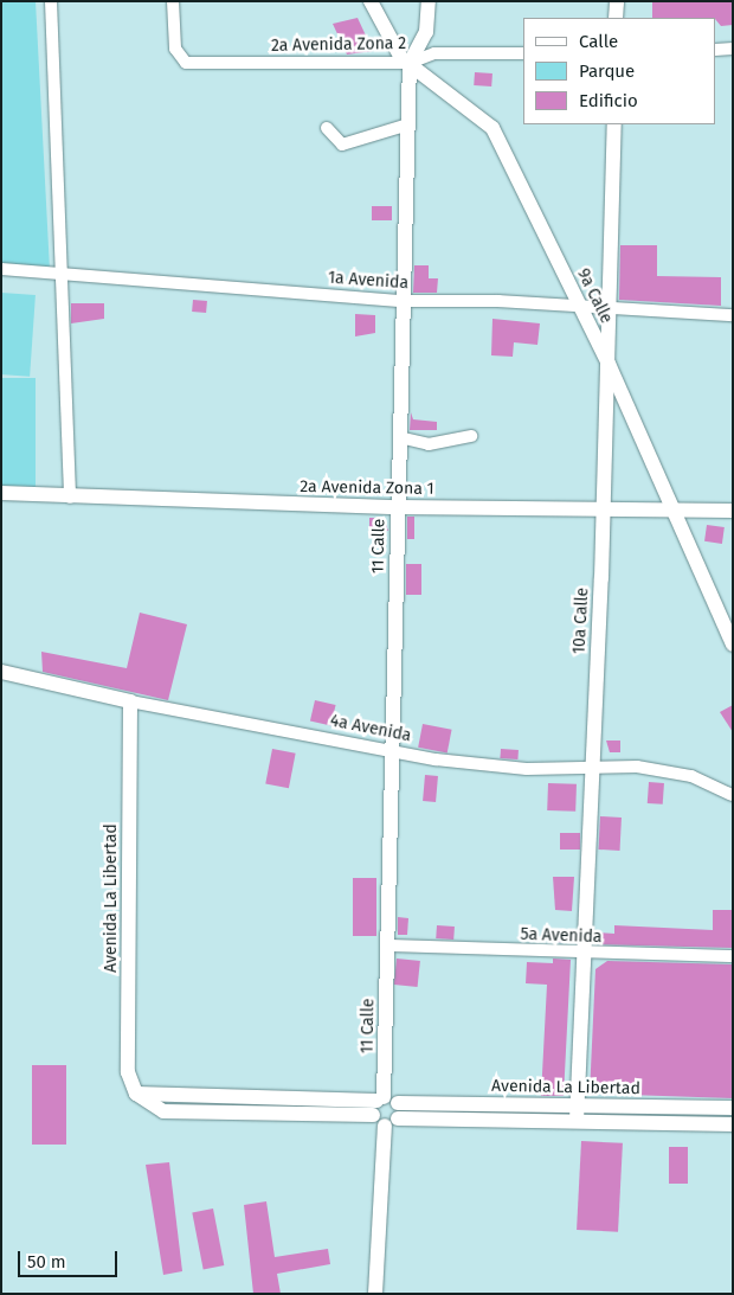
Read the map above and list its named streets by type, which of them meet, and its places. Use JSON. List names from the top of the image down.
{
  "streets": {
    "street": [
      "2a Avenida Zona 2",
      "1a Avenida",
      "9a Calle",
      "2a Avenida Zona 1",
      "11 Calle",
      "10a Calle",
      "4a Avenida",
      "Avenida La Libertad",
      "5a Avenida"
    ]
  },
  "crossings": [
    ["2a Avenida Zona 2", "9a Calle"],
    ["2a Avenida Zona 2", "11 Calle"],
    ["1a Avenida", "9a Calle"],
    ["1a Avenida", "11 Calle"],
    ["1a Avenida", "10a Calle"],
    ["9a Calle", "2a Avenida Zona 1"],
    ["9a Calle", "11 Calle"],
    ["9a Calle", "10a Calle"],
    ["2a Avenida Zona 1", "11 Calle"],
    ["2a Avenida Zona 1", "10a Calle"],
    ["11 Calle", "4a Avenida"],
    ["11 Calle", "Avenida La Libertad"],
    ["11 Calle", "5a Avenida"],
    ["10a Calle", "4a Avenida"],
    ["10a Calle", "Avenida La Libertad"],
    ["10a Calle", "5a Avenida"],
    ["4a Avenida", "Avenida La Libertad"]
  ],
  "legend": ["Calle", "Parque", "Edificio"],
  "scale_bar": "50 m"
}
